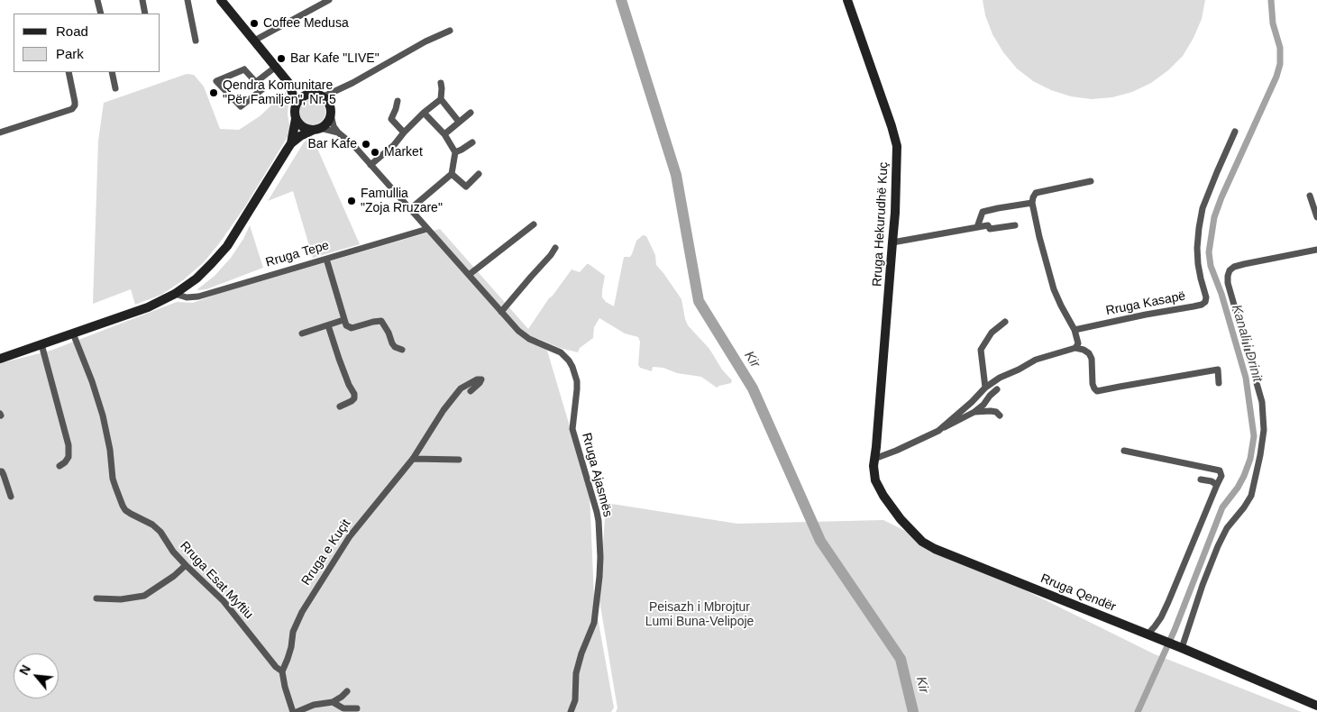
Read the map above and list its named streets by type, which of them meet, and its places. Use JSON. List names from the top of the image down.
{
  "streets": {
    "street": [
      "Rruga Hekurudhë Kuç",
      "Rruga Tepe",
      "Rruga Kasapë",
      "Rruga Ajasmës",
      "Rruga e Kuçit",
      "Rruga Esat Myftiu",
      "Rruga Qendër"
    ]
  },
  "crossings": [
    ["Rruga Hekurudhë Kuç", "Rruga Qendër"],
    ["Rruga e Kuçit", "Rruga Esat Myftiu"]
  ],
  "water": ["Kanali i Drinit", "Kir"],
  "parks": ["Peisazh i Mbrojtur Lumi Buna-Velipoje"],
  "places": [
    "Coffee Medusa",
    "Bar Kafe \"LIVE\"",
    "Qendra Komunitare \"Për Familjen\", Nr. 5",
    "Bar Kafe",
    "Market",
    "Famullia \"Zoja Rruzare\""
  ],
  "legend": ["Road", "Park"],
  "north": "top left"
}
